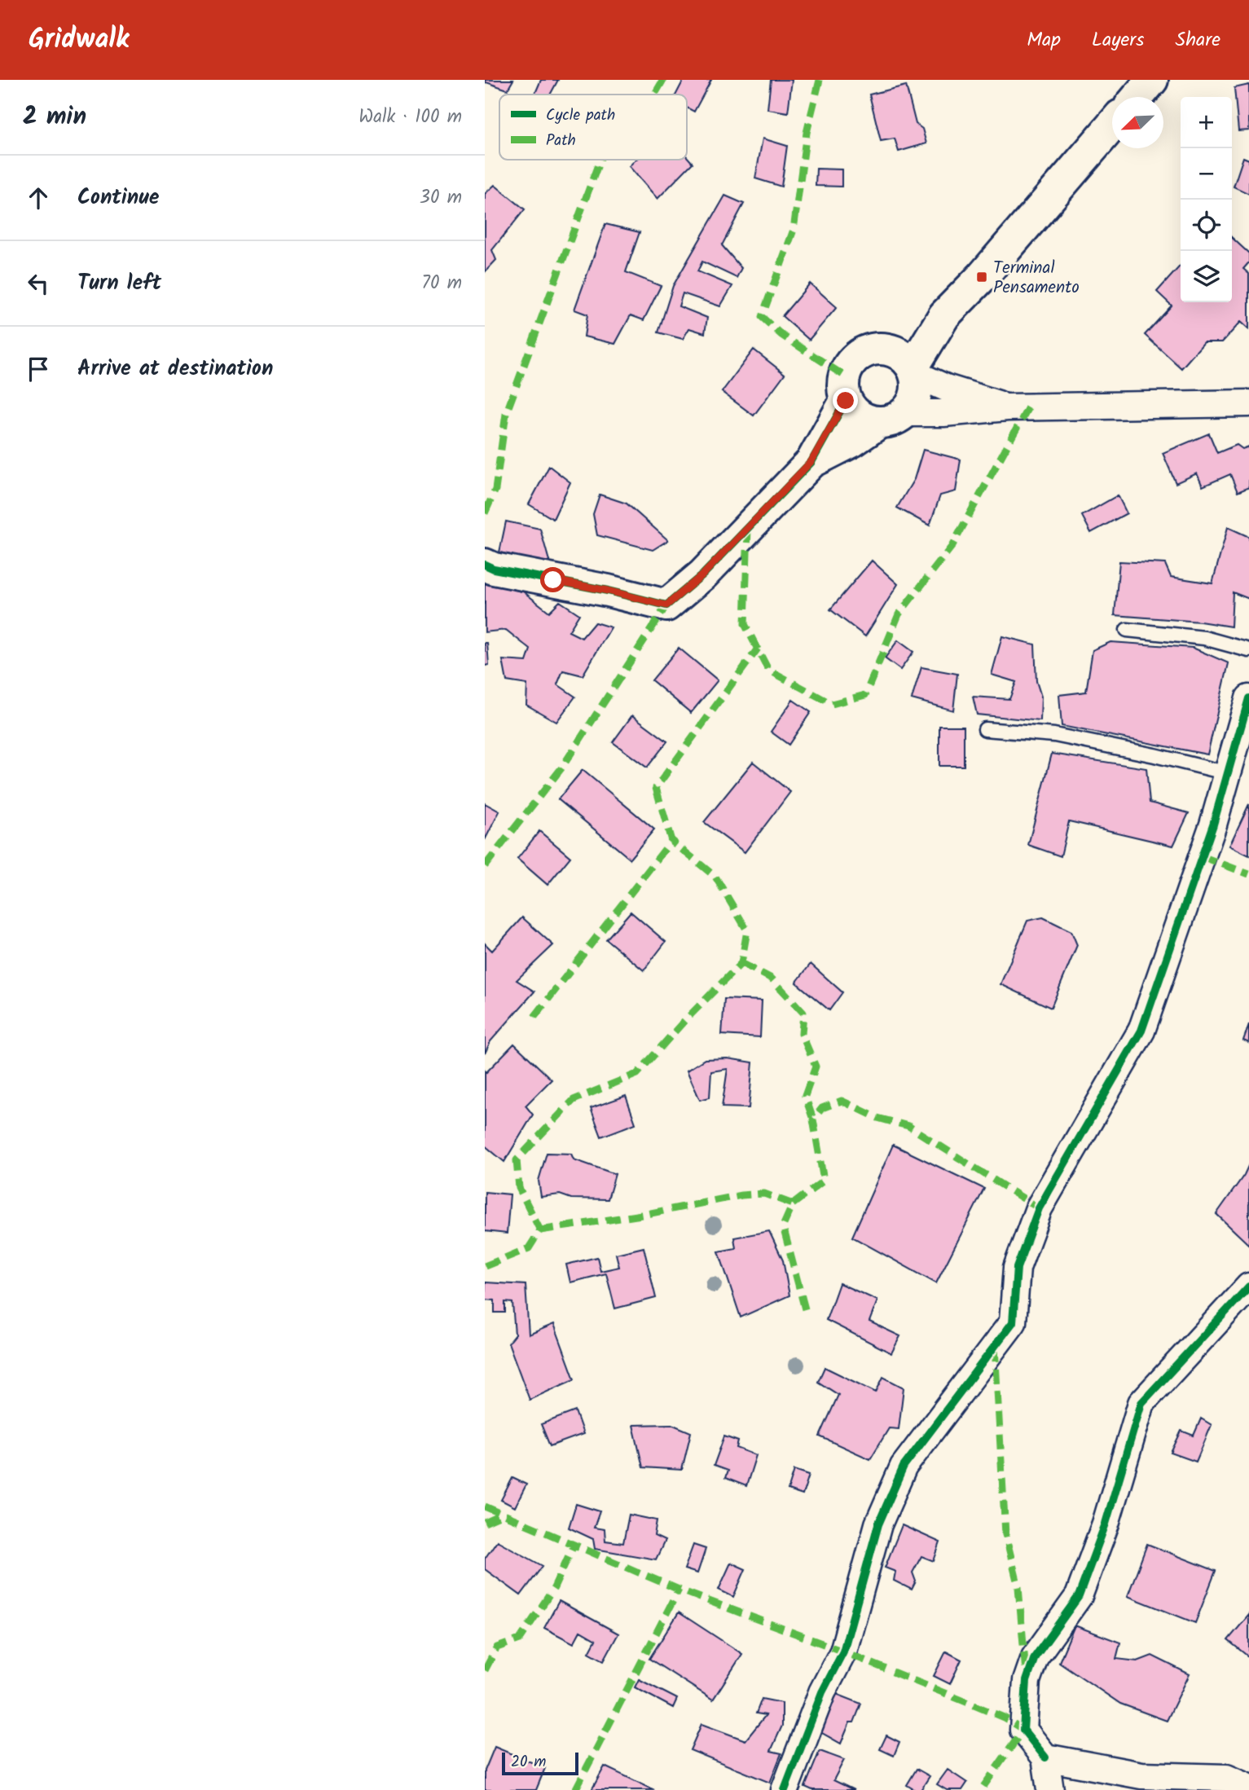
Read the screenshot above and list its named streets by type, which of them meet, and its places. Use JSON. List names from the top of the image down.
{
  "places": {
    "transit": ["Terminal Pensamento"]
  },
  "legend": ["Cycle path", "Path"],
  "scale_bar": "20 m",
  "north": "bottom left",
  "page": {
    "header": "Gridwalk",
    "nav": ["Map", "Layers", "Share"],
    "heading": ["2 min", "Walk · 100 m"],
    "map_buttons": ["+", "−"],
    "list": [
      ["Continue", "30 m"],
      ["Turn left", "70 m"],
      "Arrive at destination"
    ],
    "scale": "20 m"
  }
}
